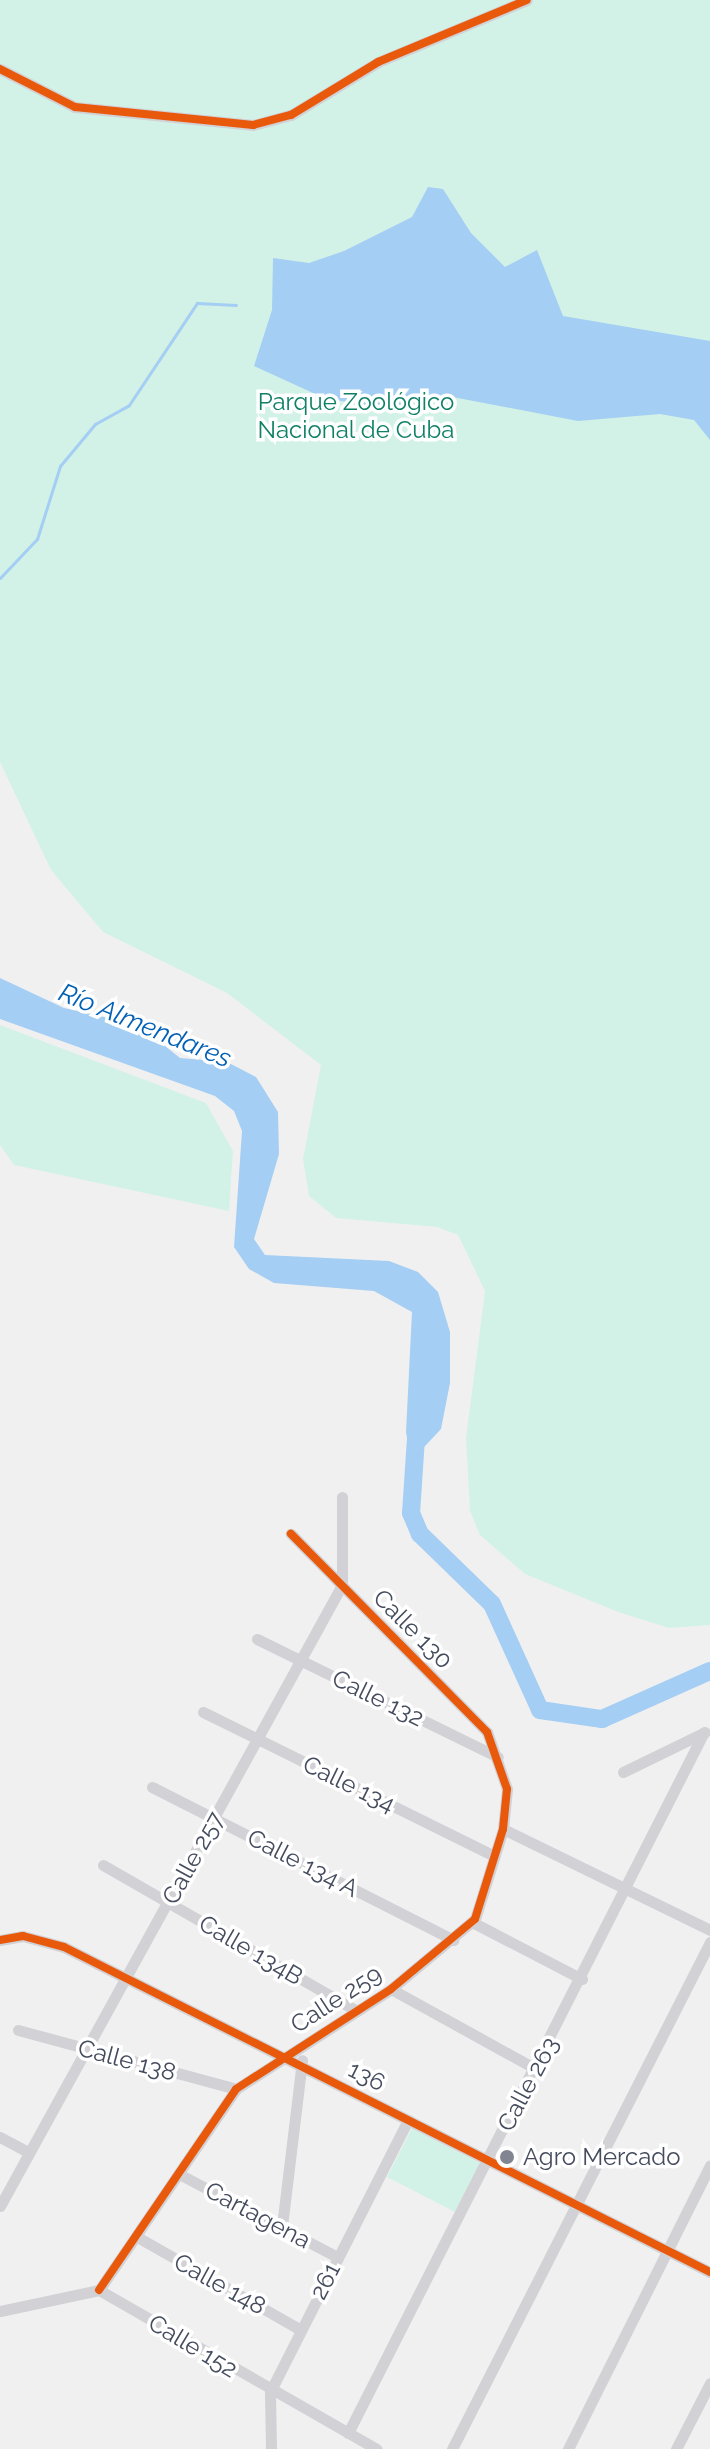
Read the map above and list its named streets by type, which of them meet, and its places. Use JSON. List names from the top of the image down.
{
  "streets": {
    "street": [
      "Calle 130",
      "Calle 132",
      "Calle 134",
      "Calle 257",
      "Calle 134 A",
      "Calle 134B",
      "Calle 259",
      "Calle 138",
      "136",
      "Calle 263",
      "Cartagena",
      "261",
      "Calle 148",
      "Calle 152"
    ]
  },
  "crossings": [
    ["Calle 130", "Calle 132"],
    ["Calle 130", "Calle 257"],
    ["Calle 130", "Calle 259"],
    ["Calle 132", "Calle 257"],
    ["Calle 132", "Calle 259"],
    ["Calle 134", "Calle 257"],
    ["Calle 134", "Calle 259"],
    ["Calle 257", "Calle 134 A"],
    ["Calle 257", "Calle 134B"],
    ["Calle 257", "Calle 138"],
    ["Calle 257", "136"],
    ["Calle 134 A", "Calle 259"],
    ["Calle 134B", "Calle 259"],
    ["Calle 259", "Calle 138"],
    ["Calle 259", "136"],
    ["Calle 259", "Cartagena"],
    ["Calle 259", "Calle 148"],
    ["Calle 259", "Calle 152"],
    ["136", "Calle 263"],
    ["136", "261"],
    ["Calle 263", "Calle 152"],
    ["Cartagena", "261"],
    ["261", "Calle 148"],
    ["261", "Calle 152"]
  ],
  "water": ["Río Almendares"],
  "parks": ["Parque Zoológico Nacional de Cuba"],
  "places": ["Agro Mercado"]
}
